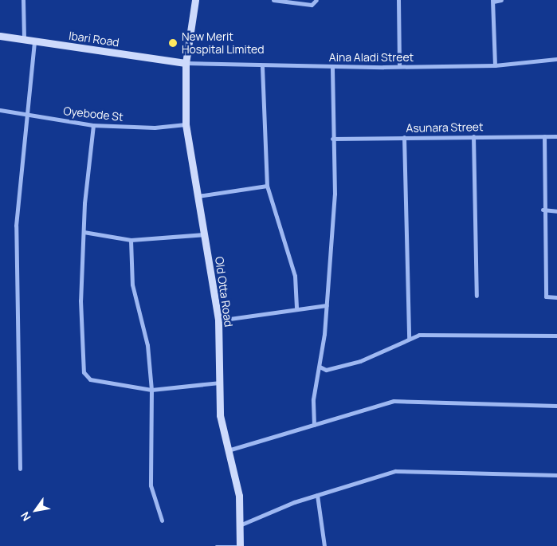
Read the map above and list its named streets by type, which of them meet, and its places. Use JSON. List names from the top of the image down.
{
  "streets": {
    "street": [
      "Ibari Road",
      "Aina Aladi Street",
      "Oyebode St",
      "Asunara Street",
      "Old Otta Road"
    ]
  },
  "crossings": [
    ["Ibari Road", "Aina Aladi Street"],
    ["Ibari Road", "Old Otta Road"],
    ["Aina Aladi Street", "Old Otta Road"],
    ["Oyebode St", "Old Otta Road"]
  ],
  "places": ["New Merit Hospital Limited"],
  "north": "bottom left"
}
